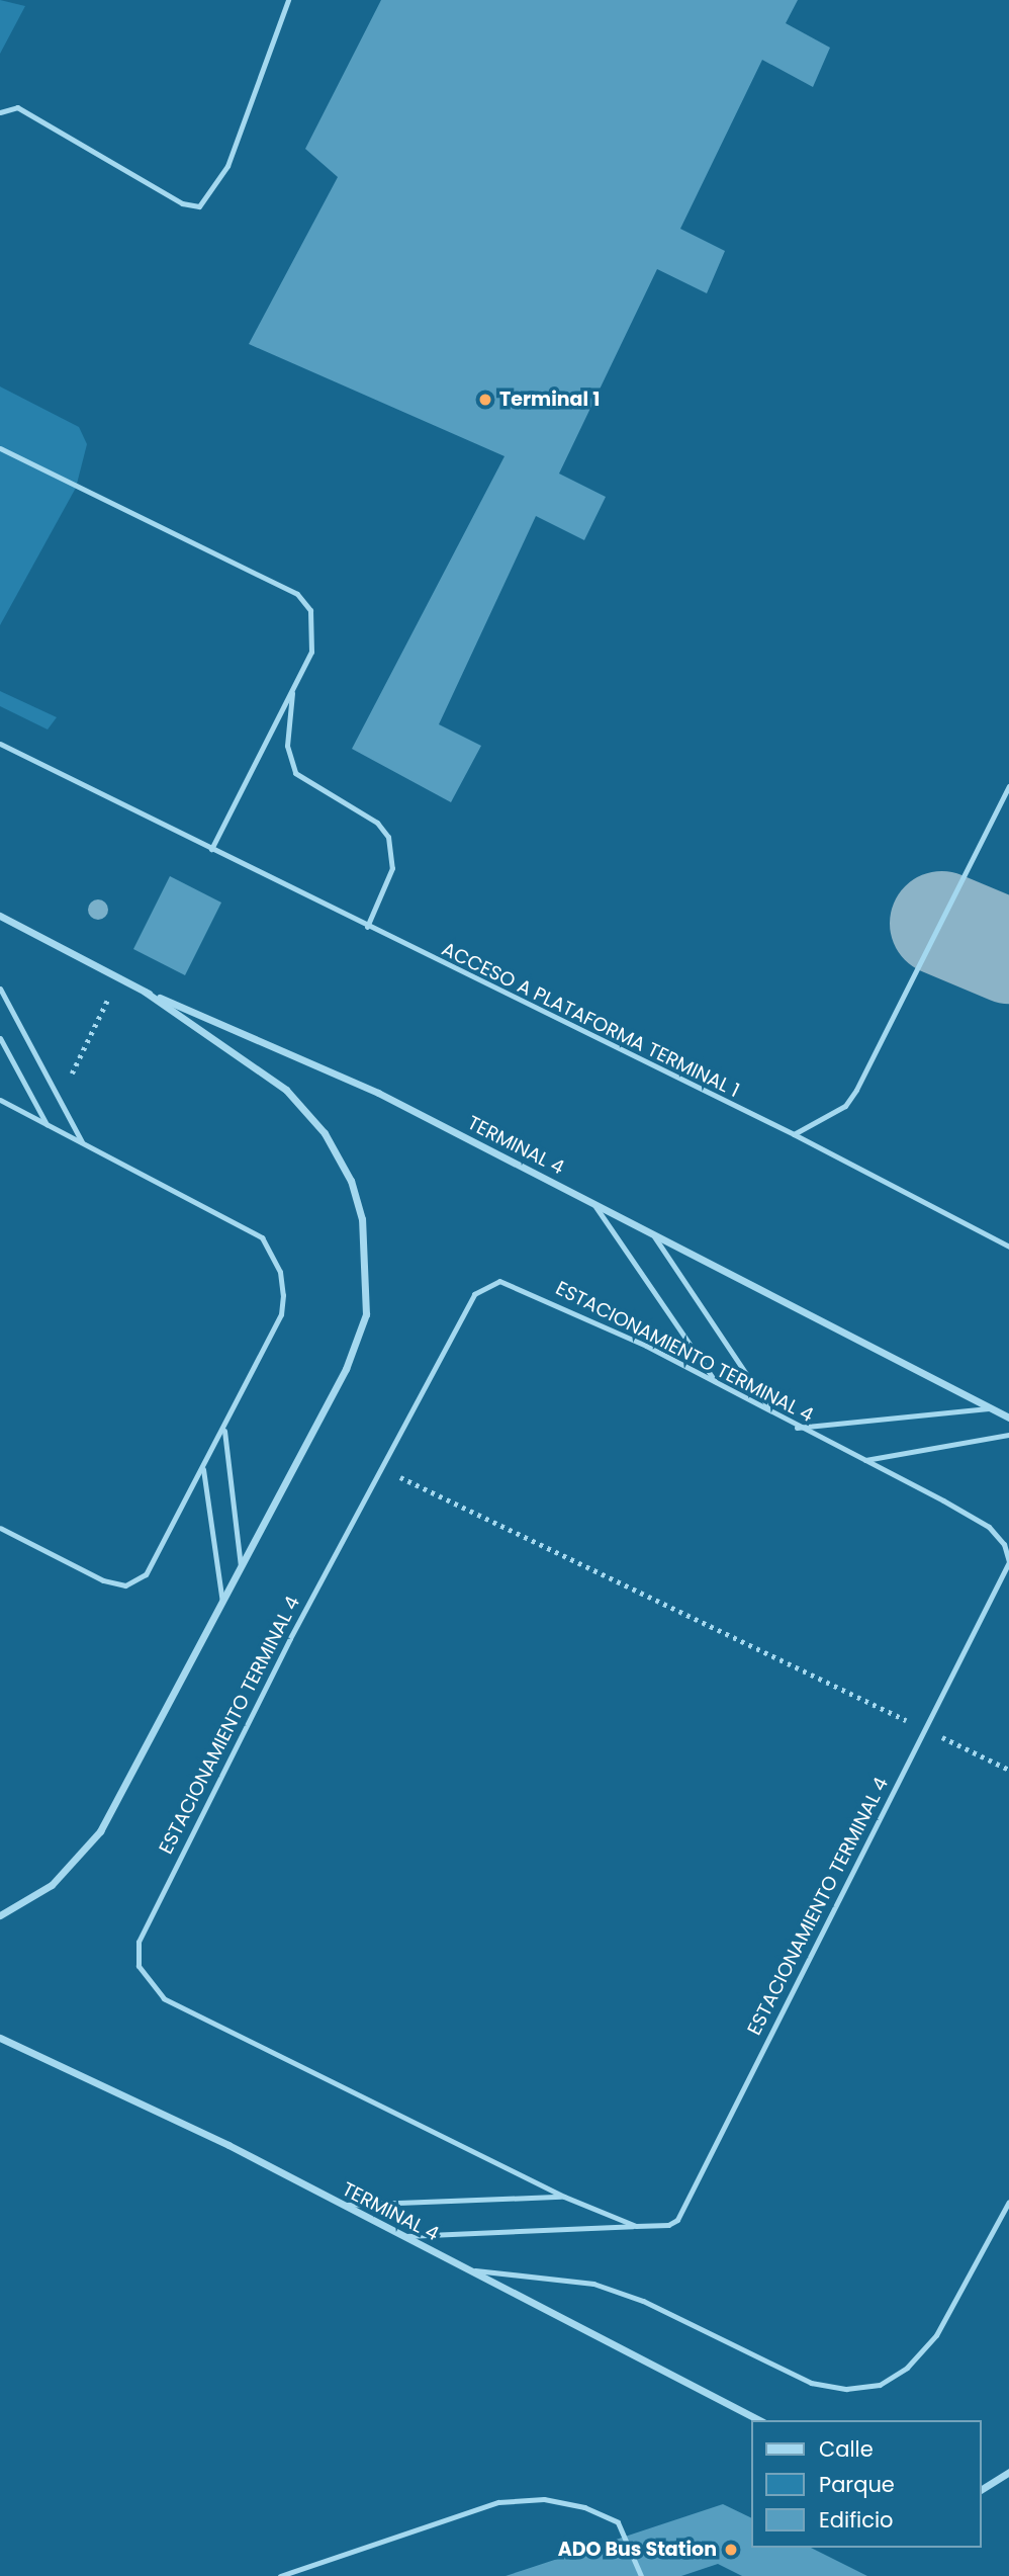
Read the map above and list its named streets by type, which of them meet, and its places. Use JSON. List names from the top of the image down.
{
  "streets": {
    "street": ["TERMINAL 4"],
    "lane": ["ACCESO A PLATAFORMA TERMINAL 1", "ESTACIONAMIENTO TERMINAL 4"]
  },
  "crossings": [
    ["TERMINAL 4", "ESTACIONAMIENTO TERMINAL 4"]
  ],
  "places": ["Terminal 1", "ADO Bus Station"],
  "legend": ["Calle", "Parque", "Edificio"]
}
